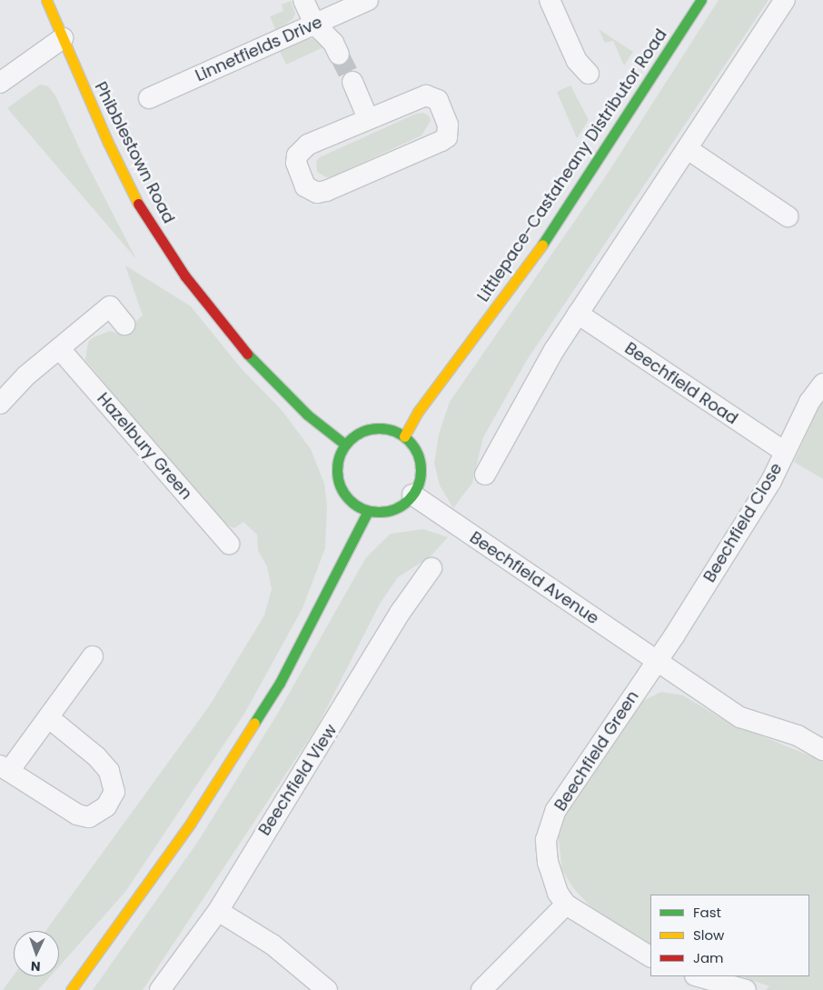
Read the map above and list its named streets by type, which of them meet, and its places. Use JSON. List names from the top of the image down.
{
  "streets": {
    "street": [
      "Linnetfields Drive",
      "Phibblestown Road",
      "Littlepace-Castaheany Distributor Road",
      "Beechfield Road",
      "Hazelbury Green",
      "Beechfield Close",
      "Beechfield Avenue",
      "Beechfield Green",
      "Beechfield View"
    ]
  },
  "crossings": [
    ["Phibblestown Road", "Littlepace-Castaheany Distributor Road"],
    ["Phibblestown Road", "Beechfield Avenue"],
    ["Littlepace-Castaheany Distributor Road", "Beechfield Avenue"],
    ["Beechfield Road", "Beechfield Close"],
    ["Beechfield Close", "Beechfield Avenue"],
    ["Beechfield Close", "Beechfield Green"],
    ["Beechfield Avenue", "Beechfield Green"]
  ],
  "legend": ["Fast", "Slow", "Jam"],
  "north": "bottom"
}
